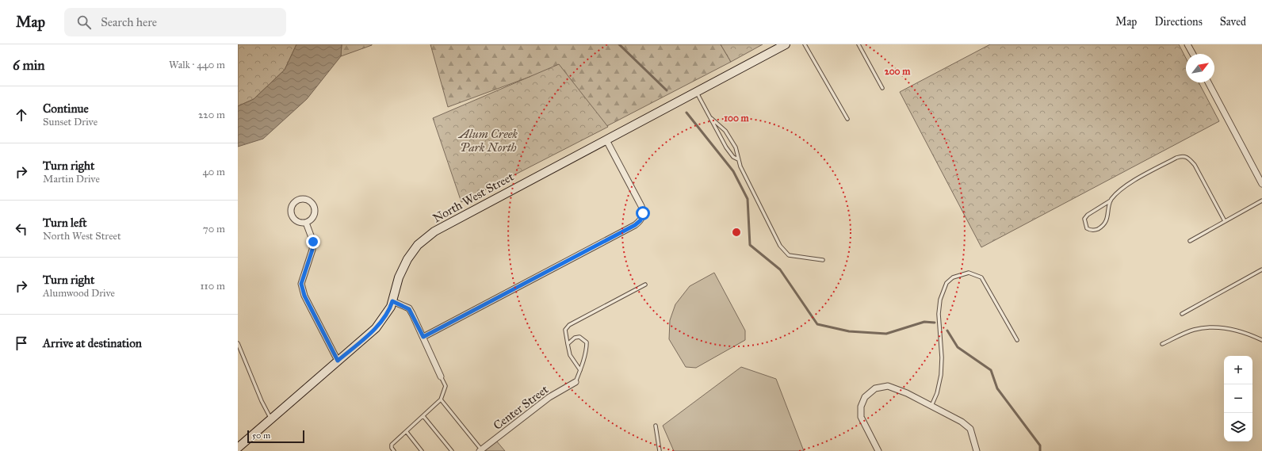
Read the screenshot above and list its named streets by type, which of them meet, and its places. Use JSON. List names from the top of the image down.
{
  "streets": {
    "street": ["North West Street", "Center Street"]
  },
  "parks": ["Alum Creek Park North"],
  "scale_bar": "50 m",
  "north": "top right",
  "page": {
    "header": "Map",
    "search": "Search here",
    "nav": ["Map", "Directions", "Saved"],
    "heading": ["6 min", "Walk · 440 m"],
    "list": [
      ["Continue", "Sunset Drive", "220 m"],
      ["Turn right", "Martin Drive", "40 m"],
      ["Turn left", "North West Street", "70 m"],
      ["Turn right", "Alumwood Drive", "110 m"],
      "Arrive at destination"
    ],
    "map_buttons": ["+", "−"],
    "scale": "50 m"
  },
  "rings": ["200 m", "100 m"]
}
